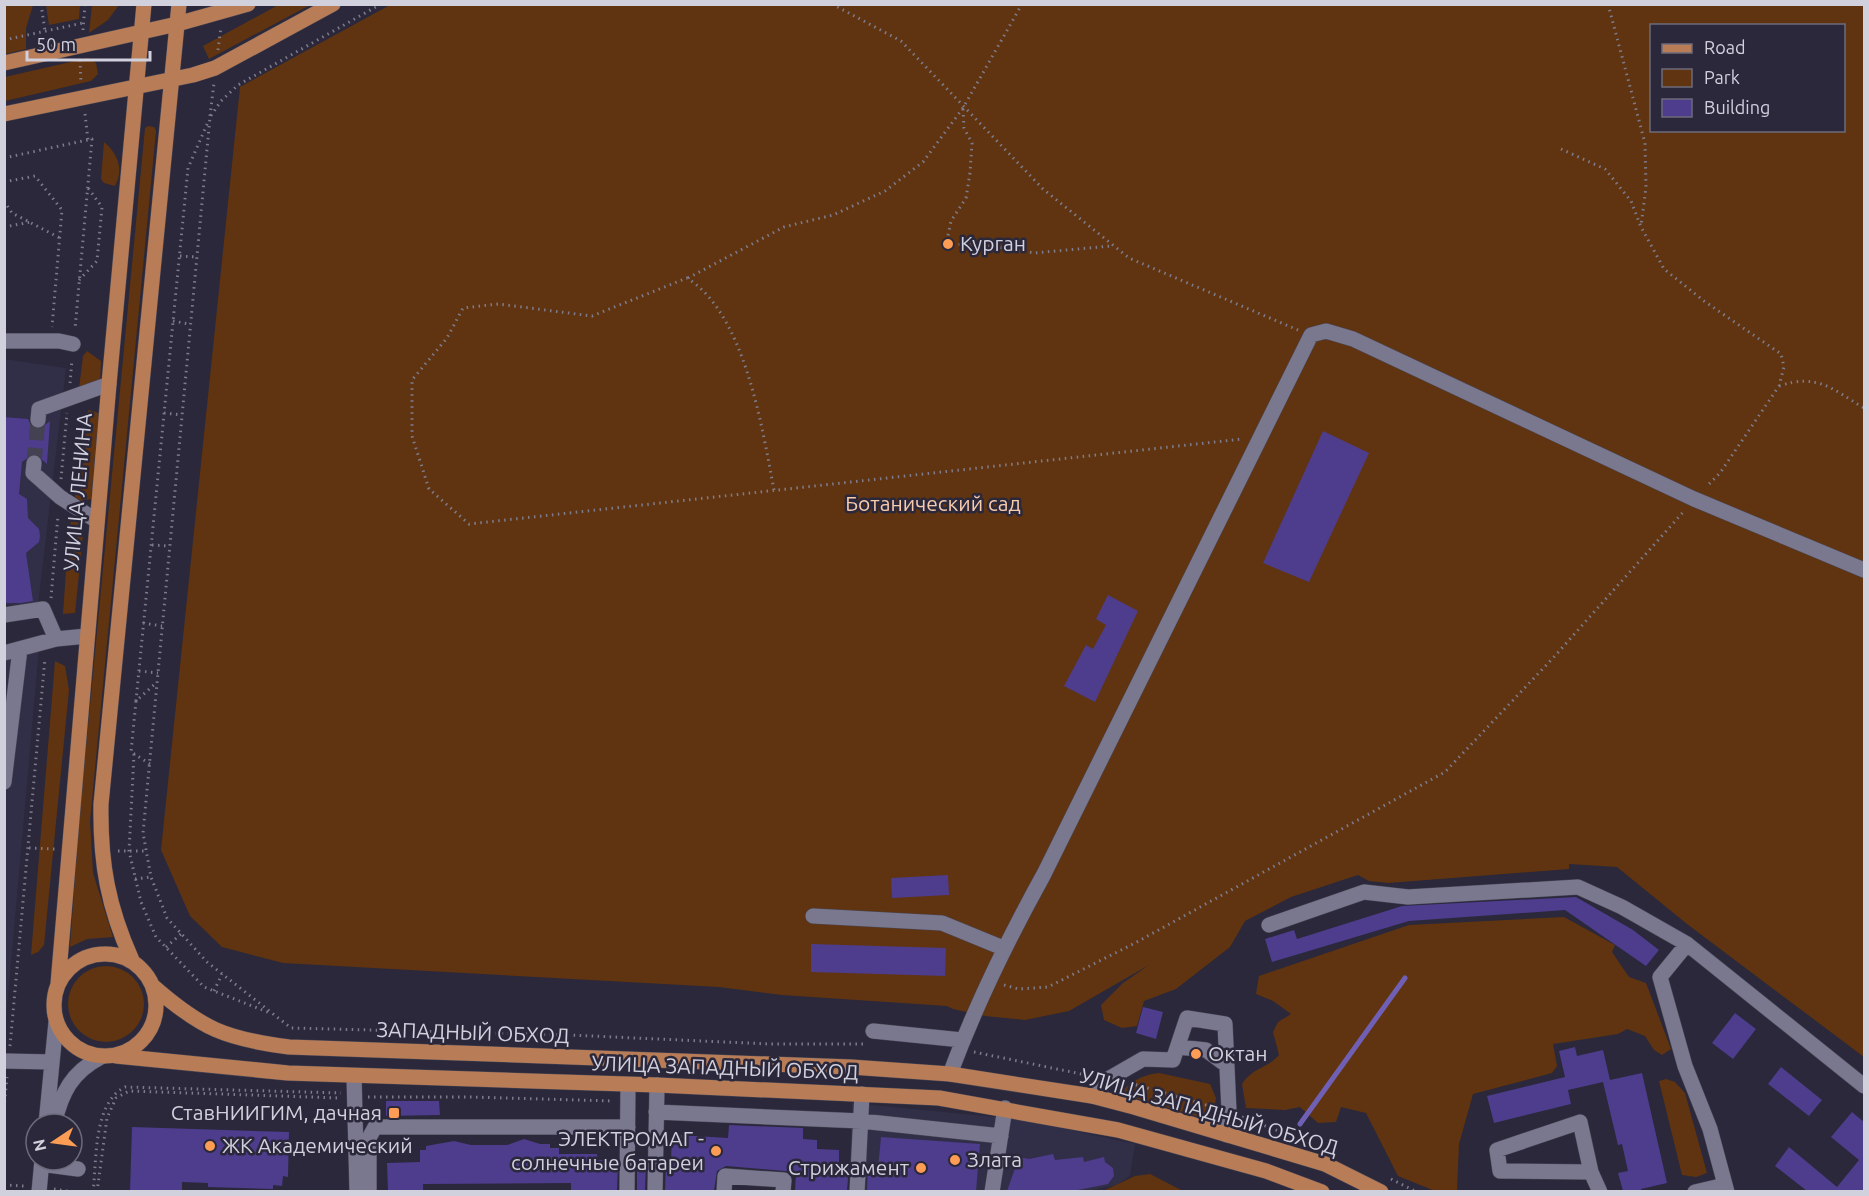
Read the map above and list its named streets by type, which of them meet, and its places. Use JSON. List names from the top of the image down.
{
  "streets": {
    "main road": ["УЛИЦА ЛЕНИНА", "ЗАПАДНЫЙ ОБХОД", "УЛИЦА ЗАПАДНЫЙ ОБХОД"]
  },
  "crossings": [
    ["УЛИЦА ЛЕНИНА", "ЗАПАДНЫЙ ОБХОД"],
    ["УЛИЦА ЛЕНИНА", "УЛИЦА ЗАПАДНЫЙ ОБХОД"],
    ["ЗАПАДНЫЙ ОБХОД", "УЛИЦА ЗАПАДНЫЙ ОБХОД"]
  ],
  "parks": ["Ботанический сад"],
  "places": {
    "other": [
      "Курган",
      "Октан",
      "ЖК Академический",
      "ЭЛЕКТРОМАГ - солнечные батареи",
      "Злата",
      "Стрижамент"
    ],
    "transit": ["СтавНИИГИМ, дачная"]
  },
  "legend": ["Road", "Park", "Building"],
  "scale_bar": "50 m",
  "north": "left"
}
